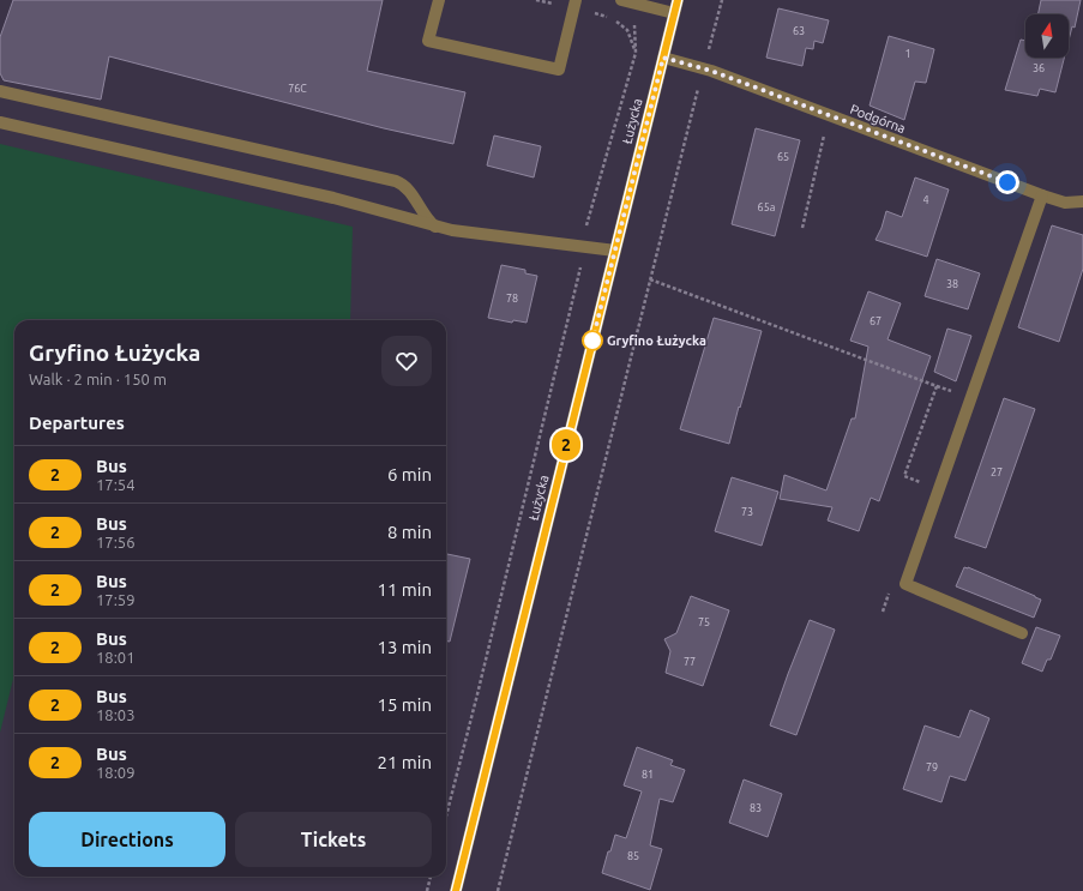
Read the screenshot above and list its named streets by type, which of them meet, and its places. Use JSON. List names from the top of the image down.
{
  "streets": {
    "street": ["Podgórna", "Łużycka"]
  },
  "crossings": [
    ["Podgórna", "Łużycka"]
  ],
  "places": ["Gryfino Łużycka"],
  "lines": ["bus line 2"],
  "house_numbers": [
    "63",
    "1",
    "36",
    "76C",
    "65",
    "4",
    "65a",
    "38",
    "78",
    "67",
    "27",
    "73",
    "75",
    "77",
    "79",
    "81",
    "83",
    "85"
  ],
  "north": "top",
  "page": {
    "on_map": "2",
    "heading": [
      ["Gryfino Łużycka", "Walk · 2 min · 150 m"],
      "Departures"
    ],
    "list": [
      {
        "mark": "2",
        "name": "Bus",
        "note": "17:54",
        "value": "6 min"
      },
      {
        "mark": "2",
        "name": "Bus",
        "note": "17:56",
        "value": "8 min"
      },
      {
        "mark": "2",
        "name": "Bus",
        "note": "17:59",
        "value": "11 min"
      },
      {
        "mark": "2",
        "name": "Bus",
        "note": "18:01",
        "value": "13 min"
      },
      {
        "mark": "2",
        "name": "Bus",
        "note": "18:03",
        "value": "15 min"
      },
      {
        "mark": "2",
        "name": "Bus",
        "note": "18:09",
        "value": "21 min"
      }
    ],
    "buttons": ["Directions", "Tickets"]
  }
}
